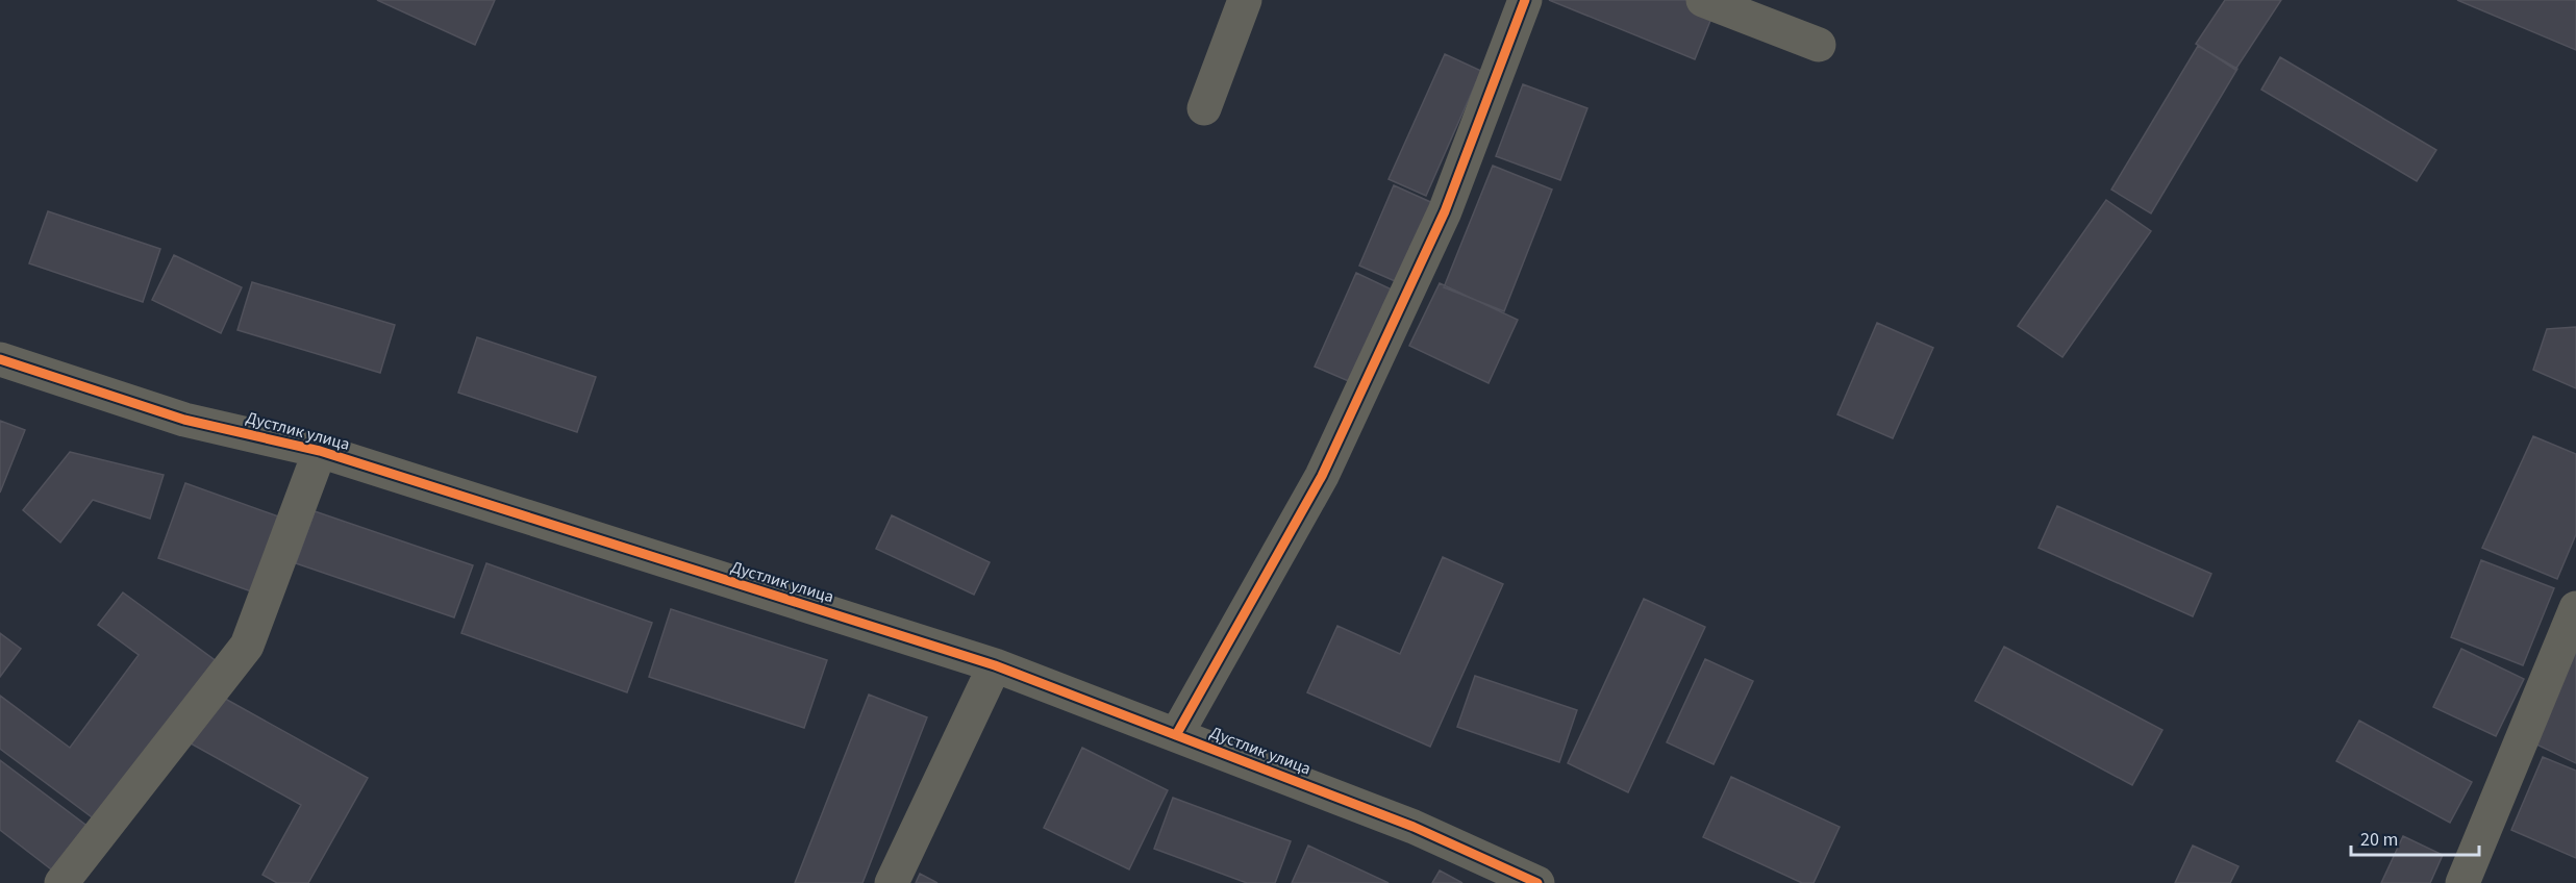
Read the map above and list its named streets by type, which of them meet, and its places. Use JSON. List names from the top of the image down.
{
  "streets": {
    "street": ["Дустлик улица"]
  },
  "scale_bar": "20 m"
}
